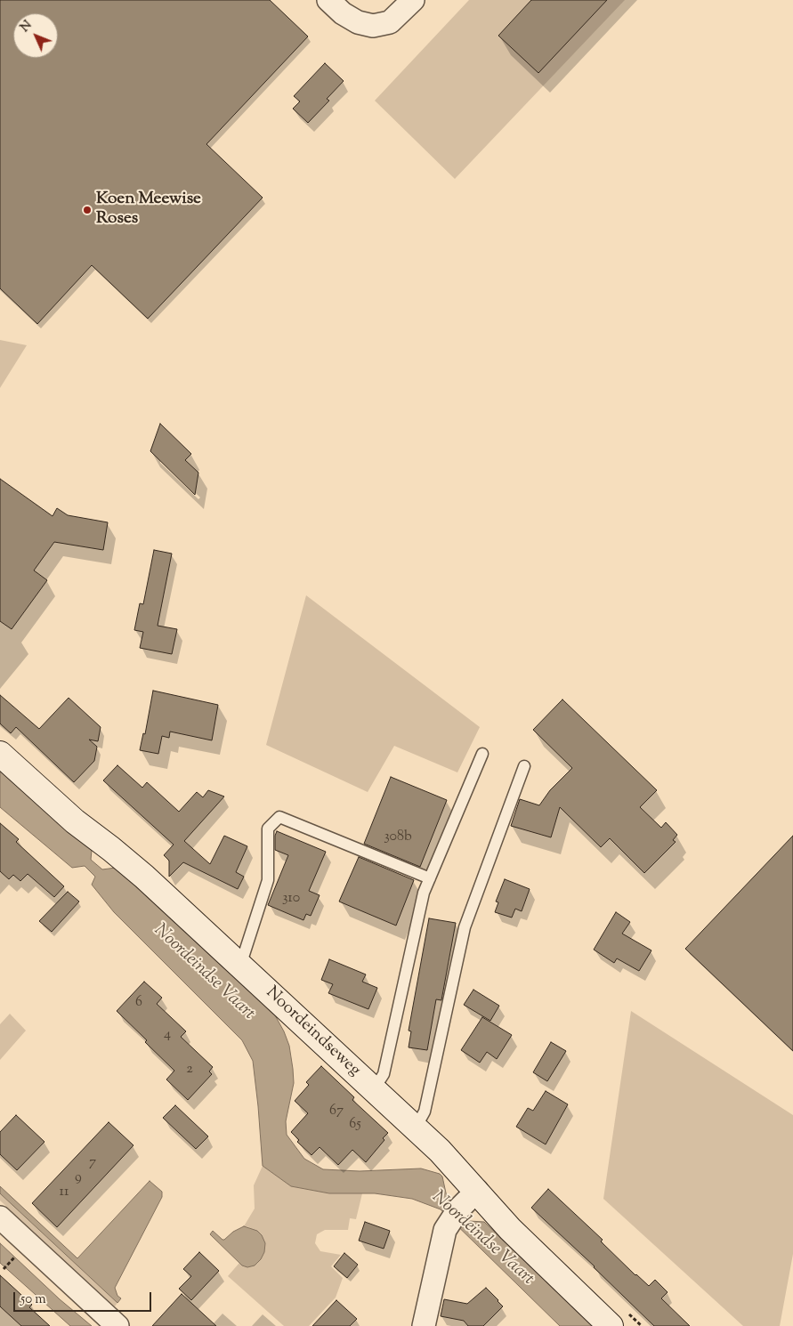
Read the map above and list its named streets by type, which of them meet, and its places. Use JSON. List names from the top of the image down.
{
  "streets": {
    "street": ["Noordeindseweg"]
  },
  "water": ["Noordeindse Vaart"],
  "places": ["Koen Meewise Roses"],
  "house_numbers": [
    "308b",
    "310",
    "6",
    "4",
    "2",
    "67",
    "65",
    "7",
    "9",
    "11"
  ],
  "scale_bar": "50 m",
  "north": "top left"
}
